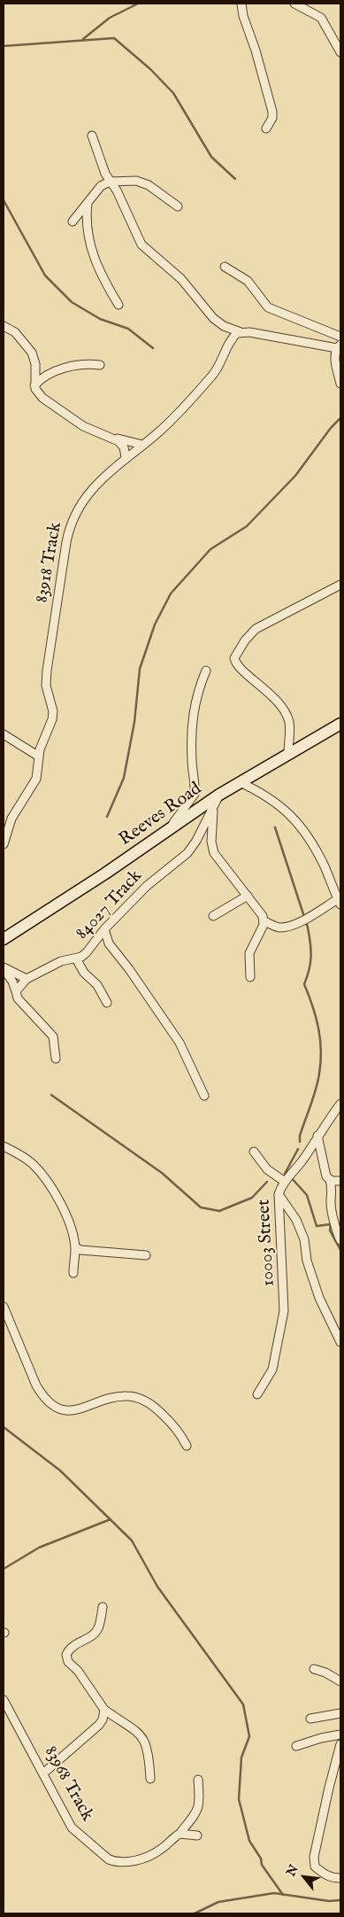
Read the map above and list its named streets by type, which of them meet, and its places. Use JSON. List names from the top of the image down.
{
  "streets": {
    "street": [
      "83918 Track",
      "Reeves Road",
      "84027 Track",
      "10003 Street",
      "83968 Track"
    ]
  },
  "crossings": [
    ["Reeves Road", "84027 Track"]
  ],
  "north": "top left"
}
